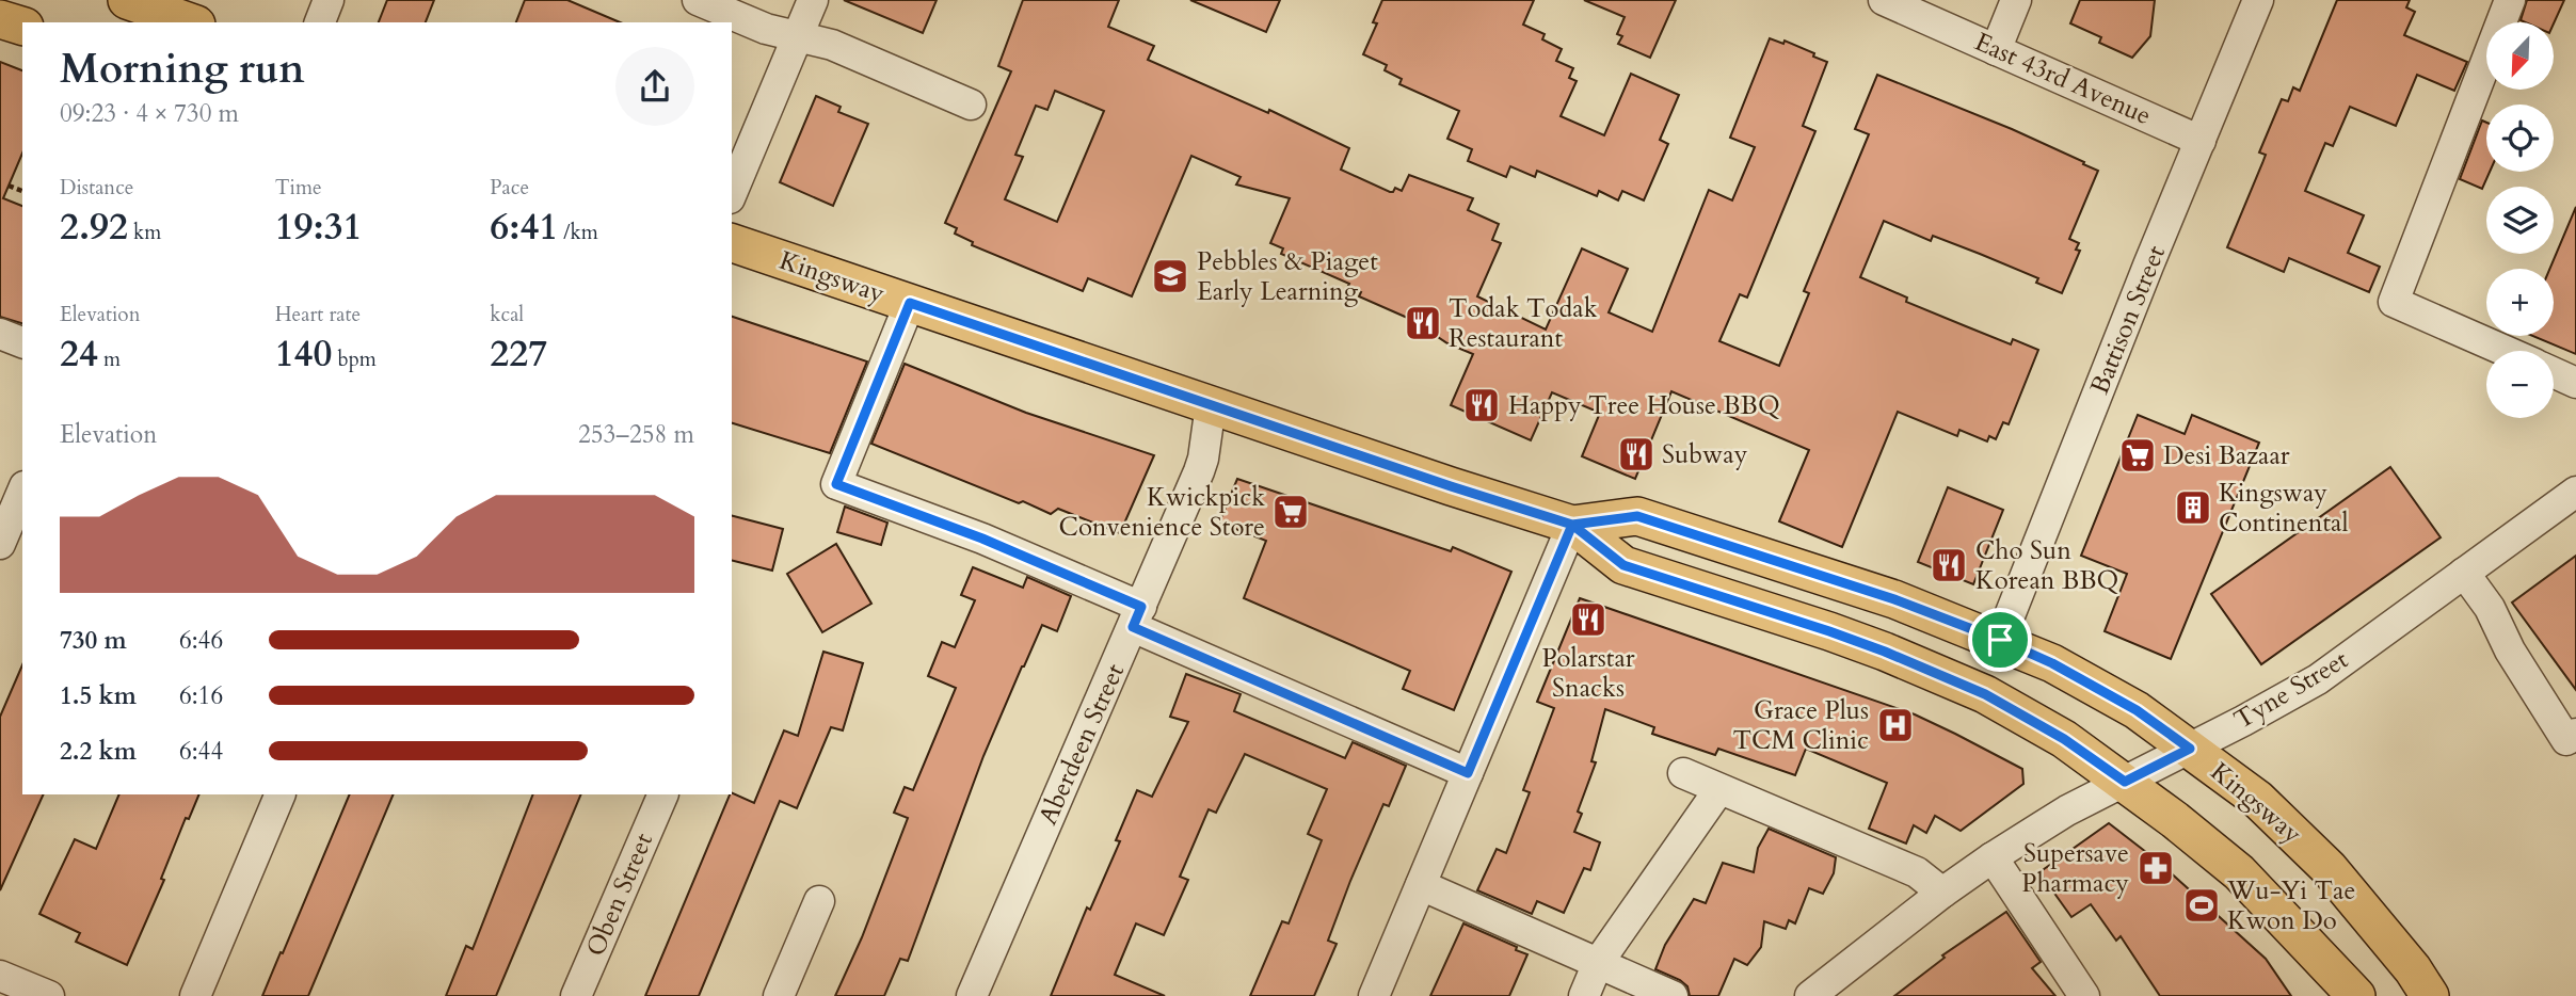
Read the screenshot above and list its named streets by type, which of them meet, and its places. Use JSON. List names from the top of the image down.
{
  "streets": {
    "main road": ["Kingsway"],
    "street": [
      "East 43rd Avenue",
      "Battison Street",
      "Tyne Street",
      "Aberdeen Street",
      "Oben Street"
    ]
  },
  "crossings": [
    ["East 43rd Avenue", "Battison Street"],
    ["Kingsway", "Battison Street"],
    ["Kingsway", "Tyne Street"],
    ["Kingsway", "Aberdeen Street"]
  ],
  "places": {
    "school or university": ["Pebbles & Piaget Early Learning"],
    "restaurant": [
      "Todak Todak Restaurant",
      "Happy Tree House BBQ",
      "Subway",
      "Cho Sun Korean BBQ",
      "Polarstar Snacks"
    ],
    "supermarket": ["Desi Bazaar", "Kwickpick Convenience Store"],
    "building": ["Kingsway Continental"],
    "hospital": ["Grace Plus TCM Clinic"],
    "pharmacy": ["Supersave Pharmacy"],
    "sports": ["Wu-Yi Tae Kwon Do"]
  },
  "north": "bottom left",
  "page": {
    "map_buttons": ["+", "−"],
    "heading": ["Morning run", "09:23 · 4 × 730 m"],
    "stats": [
      ["Distance", "2.92 km"],
      ["Time", "19:31"],
      ["Pace", "6:41 /km"],
      ["Elevation", "24 m"],
      ["Heart rate", "140 bpm"],
      ["kcal", "227"]
    ],
    "chart": ["Elevation", "253–258 m"],
    "list": [
      {
        "name": "730 m",
        "note": "6:46"
      },
      {
        "name": "1.5 km",
        "note": "6:16"
      },
      {
        "name": "2.2 km",
        "note": "6:44"
      }
    ]
  }
}
